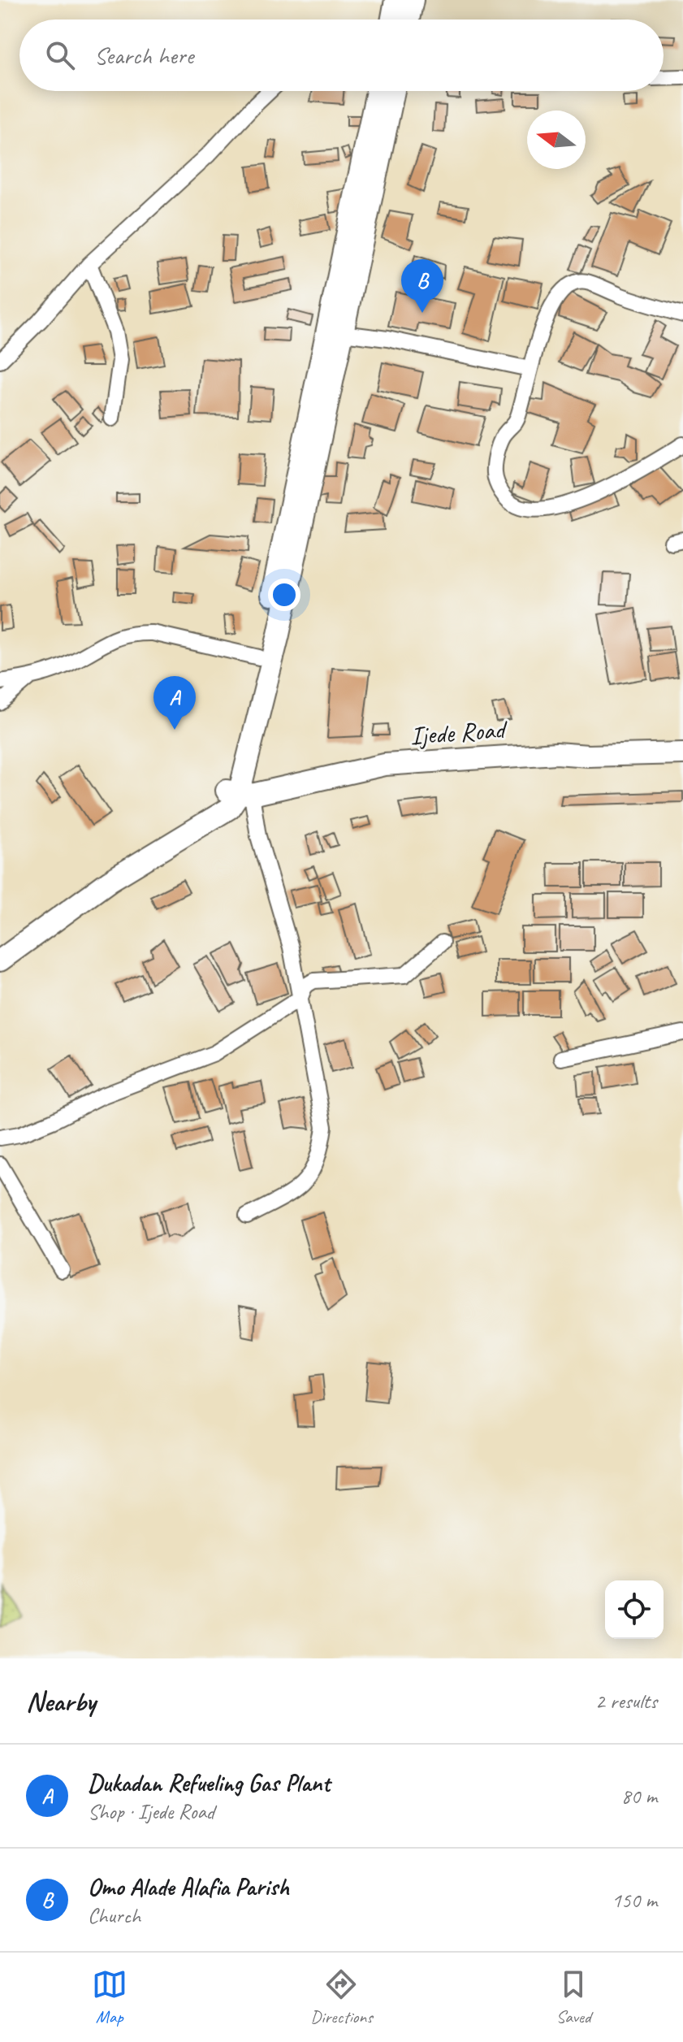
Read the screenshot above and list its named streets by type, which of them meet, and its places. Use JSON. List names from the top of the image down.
{
  "streets": {
    "main road": ["Ijede Road"]
  },
  "north": "left",
  "page": {
    "search": "Search here",
    "pins": ["B", "A"],
    "heading": ["Nearby", "2 results"],
    "list": [
      {
        "mark": "A",
        "name": "Dukadan Refueling Gas Plant",
        "note": "Shop · Ijede Road",
        "value": "80 m"
      },
      {
        "mark": "B",
        "name": "Omo Alade Alafia Parish",
        "note": "Church",
        "value": "150 m"
      }
    ],
    "nav": ["Map", "Directions", "Saved"]
  }
}
